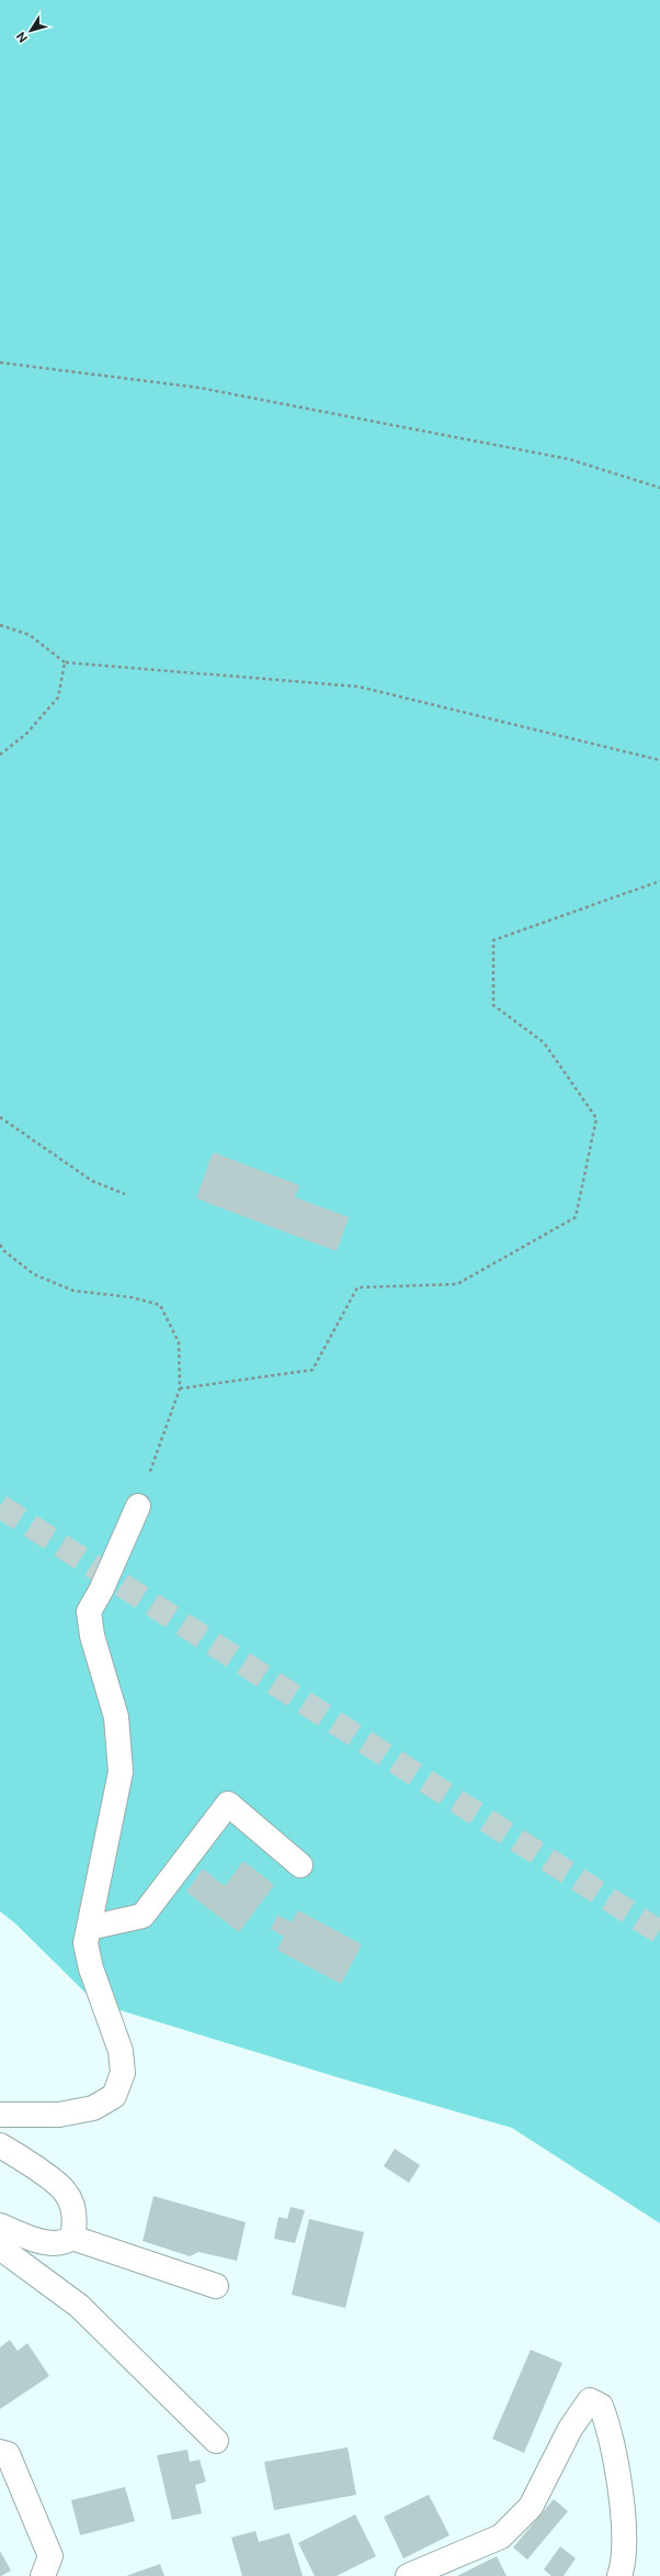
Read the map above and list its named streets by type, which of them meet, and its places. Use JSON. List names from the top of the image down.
{
  "north": "bottom left"
}
